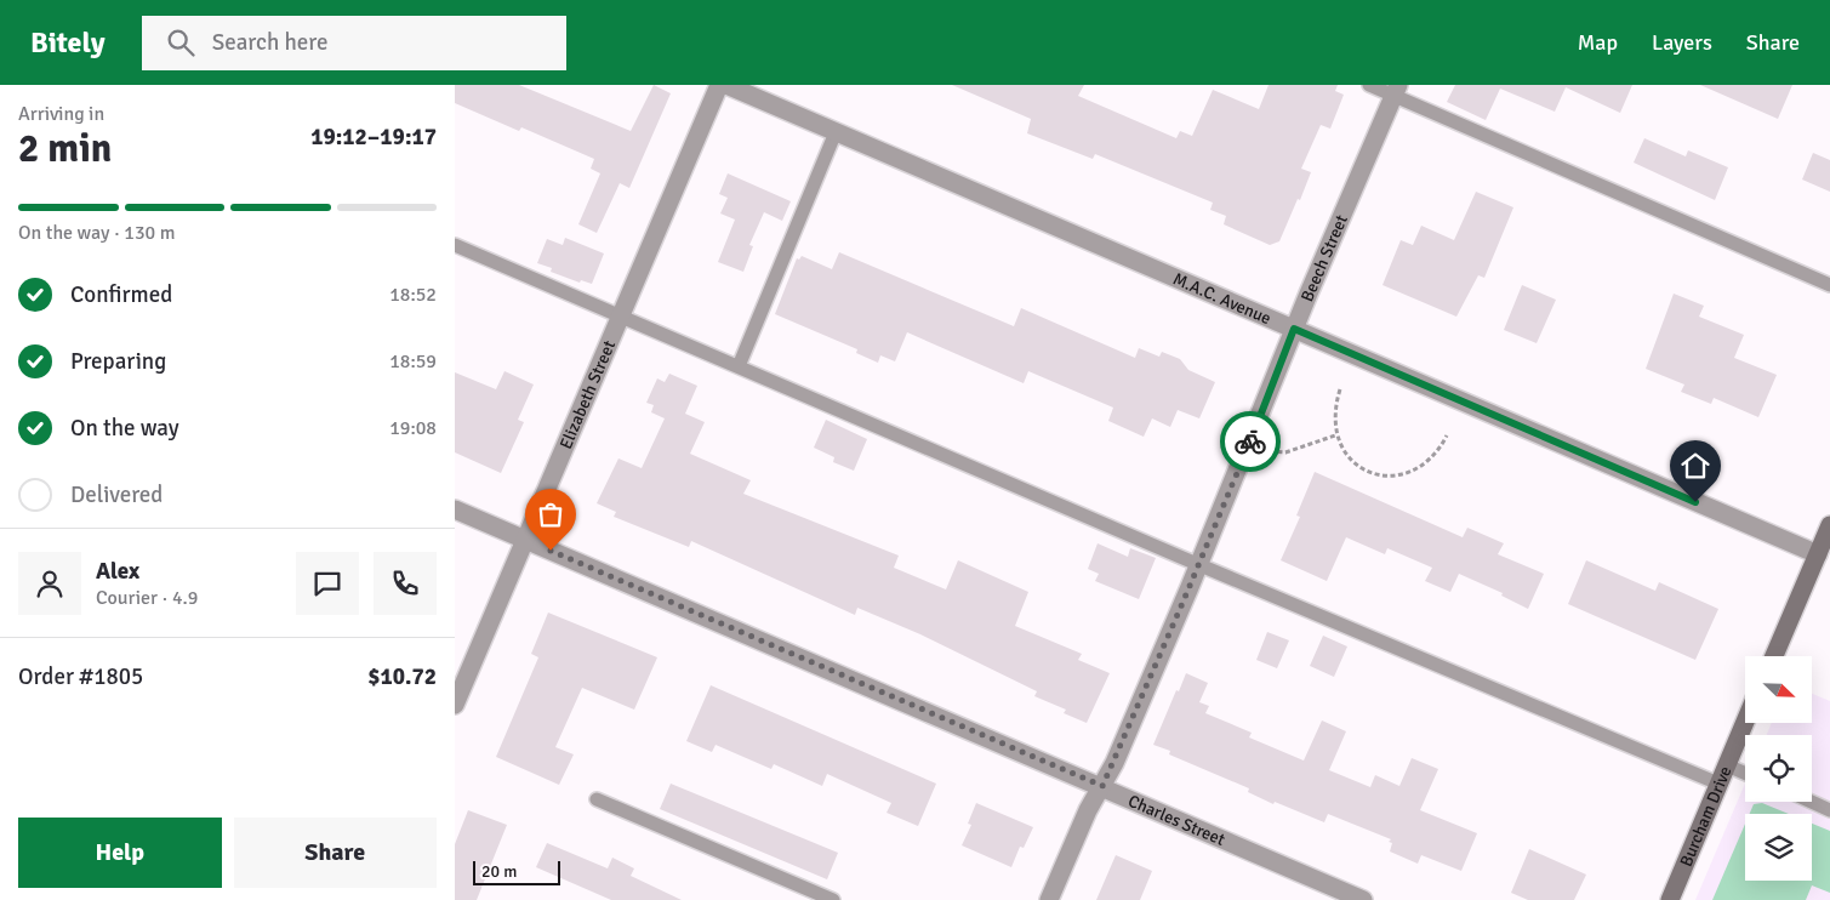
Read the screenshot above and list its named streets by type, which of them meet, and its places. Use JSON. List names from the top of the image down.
{
  "streets": {
    "street": [
      "Beech Street",
      "M.A.C. Avenue",
      "Elizabeth Street",
      "Burcham Drive",
      "Charles Street"
    ]
  },
  "crossings": [
    ["Beech Street", "M.A.C. Avenue"],
    ["Beech Street", "Charles Street"],
    ["Elizabeth Street", "Charles Street"]
  ],
  "scale_bar": "20 m",
  "north": "bottom right",
  "page": {
    "header": "Bitely",
    "search": "Search here",
    "nav": ["Map", "Layers", "Share"],
    "heading": ["2 min", "Arriving in", "19:12–19:17"],
    "panel": [
      "Alex",
      "Courier · 4.9",
      "Order #1805",
      "$10.72"
    ],
    "bar": "On the way · 130 m",
    "list": [
      ["Confirmed", "18:52"],
      ["Preparing", "18:59"],
      ["On the way", "19:08"],
      "Delivered"
    ],
    "buttons": ["Help", "Share"],
    "scale": "20 m"
  }
}
